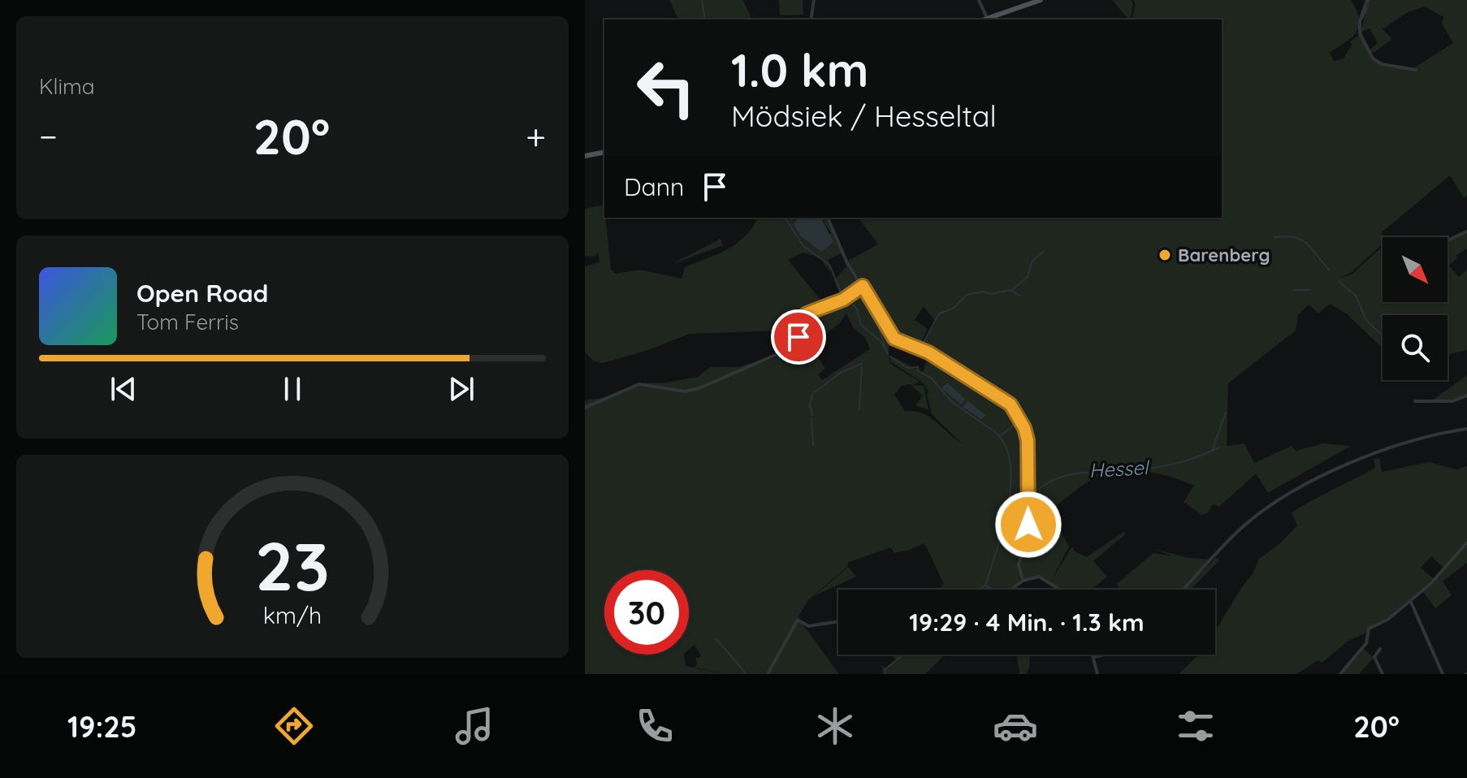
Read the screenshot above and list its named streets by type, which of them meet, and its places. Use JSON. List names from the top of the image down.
{
  "water": ["Hessel"],
  "places": ["Barenberg"],
  "north": "bottom right",
  "page": {
    "tile": "Klima",
    "turn": ["1.0 km", "Mödsiek / Hesseltal"],
    "heat": ["−", "20°", "+"],
    "then": "Dann",
    "song": ["Open Road", "Tom Ferris"],
    "limit": "30",
    "trip": "19:29 · 4 Min. · 1.3 km",
    "tabs": ["19:25", "20°"],
    "gauge": ["23", "km/h"]
  }
}
